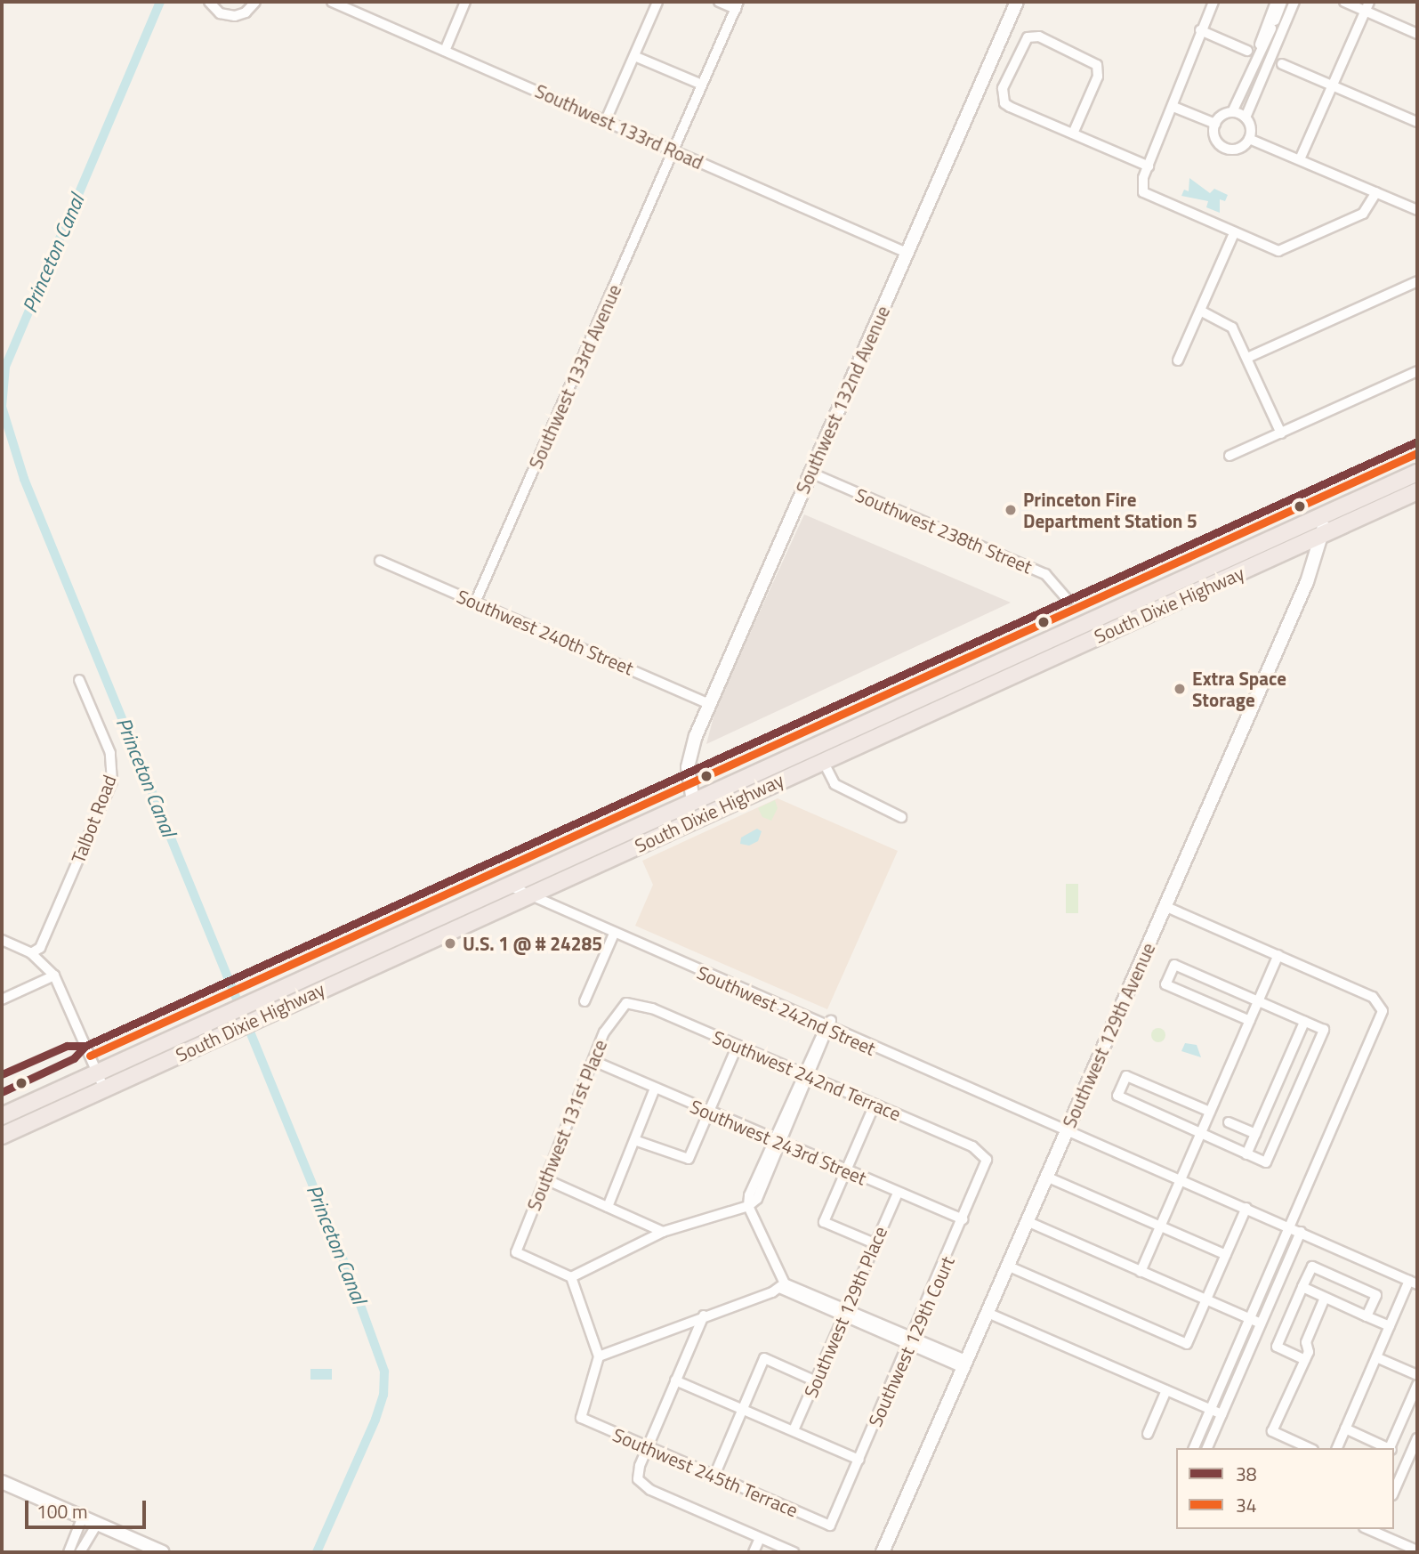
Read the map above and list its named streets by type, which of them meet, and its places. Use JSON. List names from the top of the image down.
{
  "streets": {
    "highway": ["South Dixie Highway"],
    "street": [
      "Southwest 133rd Road",
      "Southwest 133rd Avenue",
      "Southwest 132nd Avenue",
      "Southwest 238th Street",
      "Southwest 240th Street",
      "Talbot Road",
      "Southwest 242nd Street",
      "Southwest 129th Avenue",
      "Southwest 242nd Terrace",
      "Southwest 131st Place",
      "Southwest 243rd Street",
      "Southwest 129th Place",
      "Southwest 129th Court",
      "Southwest 245th Terrace"
    ]
  },
  "crossings": [
    ["Southwest 133rd Road", "Southwest 133rd Avenue"],
    ["Southwest 133rd Road", "Southwest 132nd Avenue"],
    ["Southwest 133rd Avenue", "Southwest 240th Street"],
    ["Southwest 132nd Avenue", "Southwest 238th Street"],
    ["Southwest 132nd Avenue", "South Dixie Highway"],
    ["Southwest 132nd Avenue", "Southwest 240th Street"],
    ["South Dixie Highway", "Southwest 242nd Street"],
    ["South Dixie Highway", "Southwest 129th Avenue"],
    ["Southwest 242nd Street", "Southwest 129th Avenue"],
    ["Southwest 242nd Terrace", "Southwest 131st Place"],
    ["Southwest 242nd Terrace", "Southwest 129th Court"],
    ["Southwest 131st Place", "Southwest 243rd Street"],
    ["Southwest 243rd Street", "Southwest 129th Place"],
    ["Southwest 243rd Street", "Southwest 129th Court"],
    ["Southwest 129th Court", "Southwest 245th Terrace"]
  ],
  "water": ["Princeton Canal"],
  "places": ["Princeton Fire Department Station 5", "Extra Space Storage", "U.S. 1 @ # 24285"],
  "lines": ["transit line 38", "transit line 34"],
  "legend": ["38", "34"],
  "scale_bar": "100 m"
}
